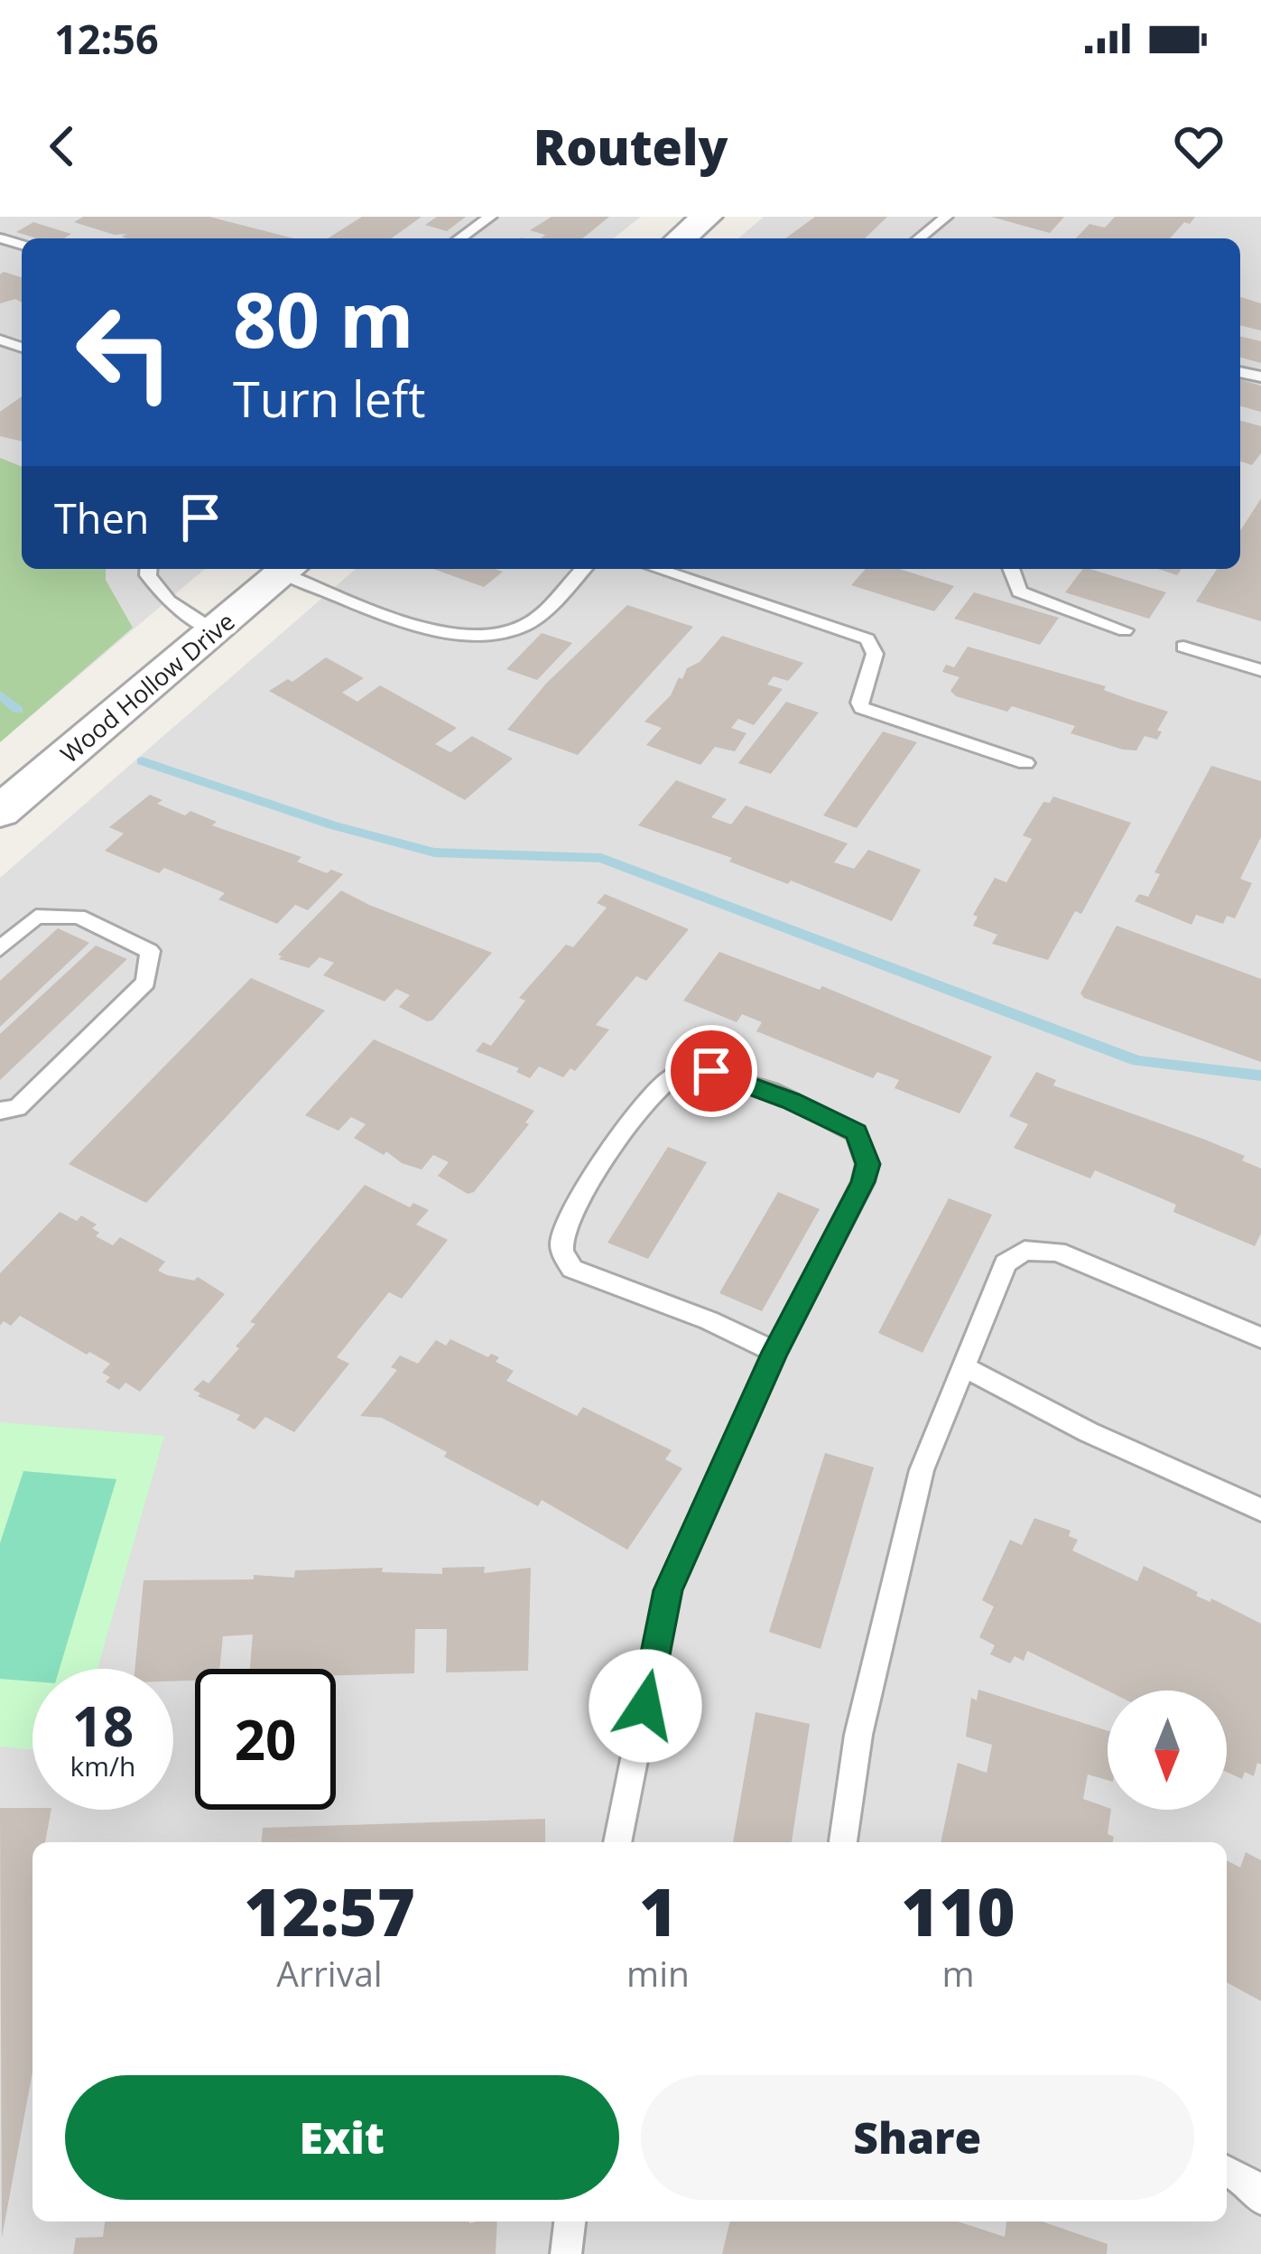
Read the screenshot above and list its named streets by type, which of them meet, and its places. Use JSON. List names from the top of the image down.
{
  "streets": {
    "street": ["Wood Hollow Drive"]
  },
  "north": "bottom",
  "page": {
    "status": "12:56",
    "header": "Routely",
    "turn": ["80 m", "Turn left"],
    "then": "Then",
    "speed": "18 km/h",
    "limit": "20",
    "eta": [
      "12:57",
      "Arrival",
      "1",
      "min",
      "110",
      "m"
    ],
    "buttons": ["Exit", "Share"]
  }
}
